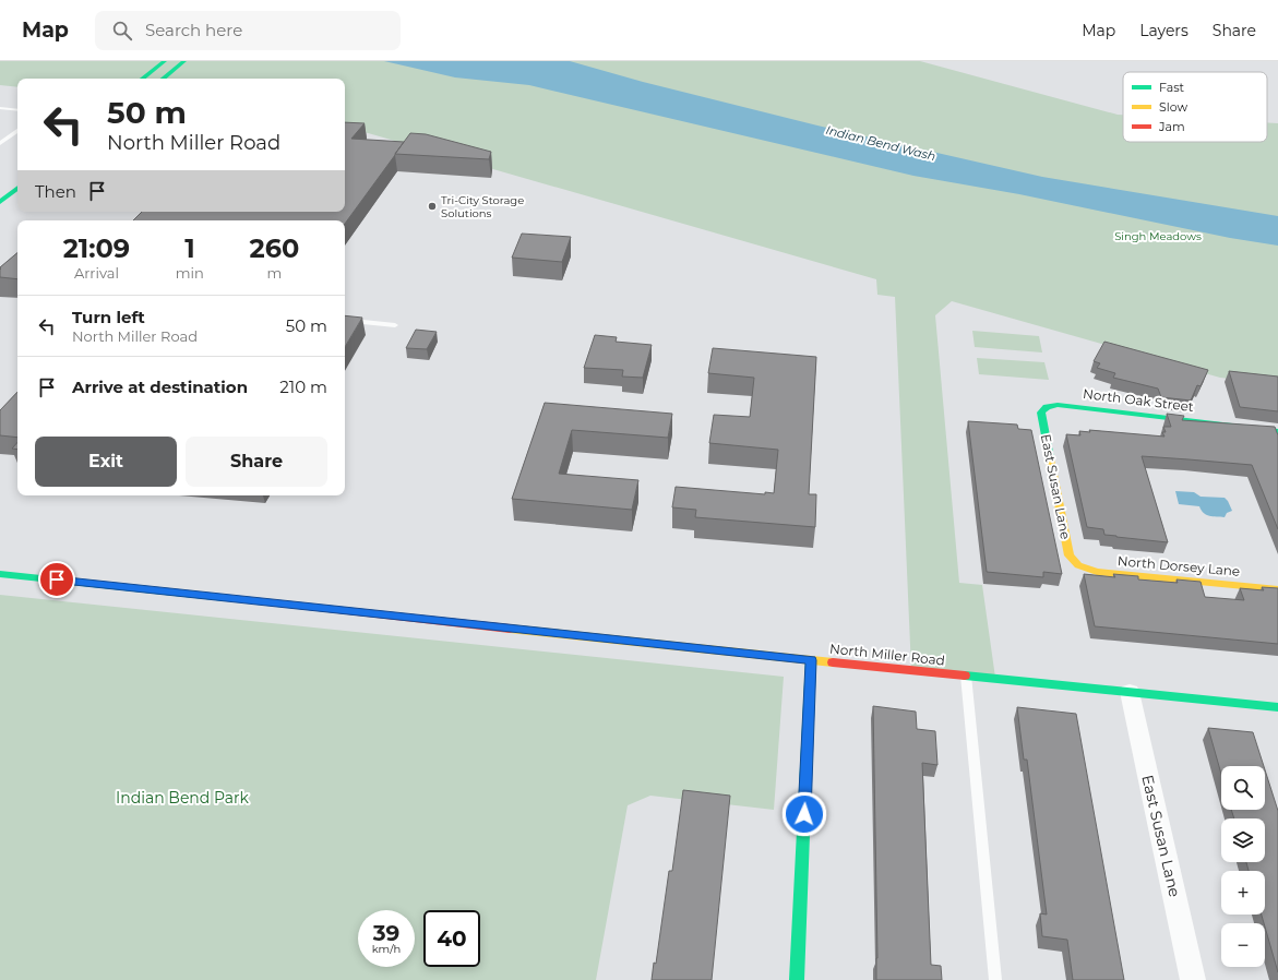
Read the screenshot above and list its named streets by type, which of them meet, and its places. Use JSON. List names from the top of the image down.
{
  "streets": {
    "street": [
      "North Oak Street",
      "East Susan Lane",
      "North Dorsey Lane",
      "North Miller Road"
    ]
  },
  "crossings": [
    ["North Oak Street", "East Susan Lane"],
    ["East Susan Lane", "North Dorsey Lane"],
    ["East Susan Lane", "North Miller Road"]
  ],
  "water": ["Indian Bend Wash"],
  "parks": ["Singh Meadows", "Indian Bend Park"],
  "places": ["Tri-City Storage Solutions"],
  "legend": ["Fast", "Slow", "Jam"],
  "page": {
    "header": "Map",
    "search": "Search here",
    "nav": ["Map", "Layers", "Share"],
    "turn": ["50 m", "North Miller Road"],
    "then": "Then",
    "eta": [
      "21:09",
      "Arrival",
      "1",
      "min",
      "260",
      "m"
    ],
    "list": [
      {
        "name": "Turn left",
        "note": "North Miller Road",
        "value": "50 m"
      },
      {
        "name": "Arrive at destination",
        "value": "210 m"
      }
    ],
    "buttons": ["Exit", "Share"],
    "map_buttons": ["+", "−"],
    "speed": "39 km/h",
    "limit": "40"
  }
}
